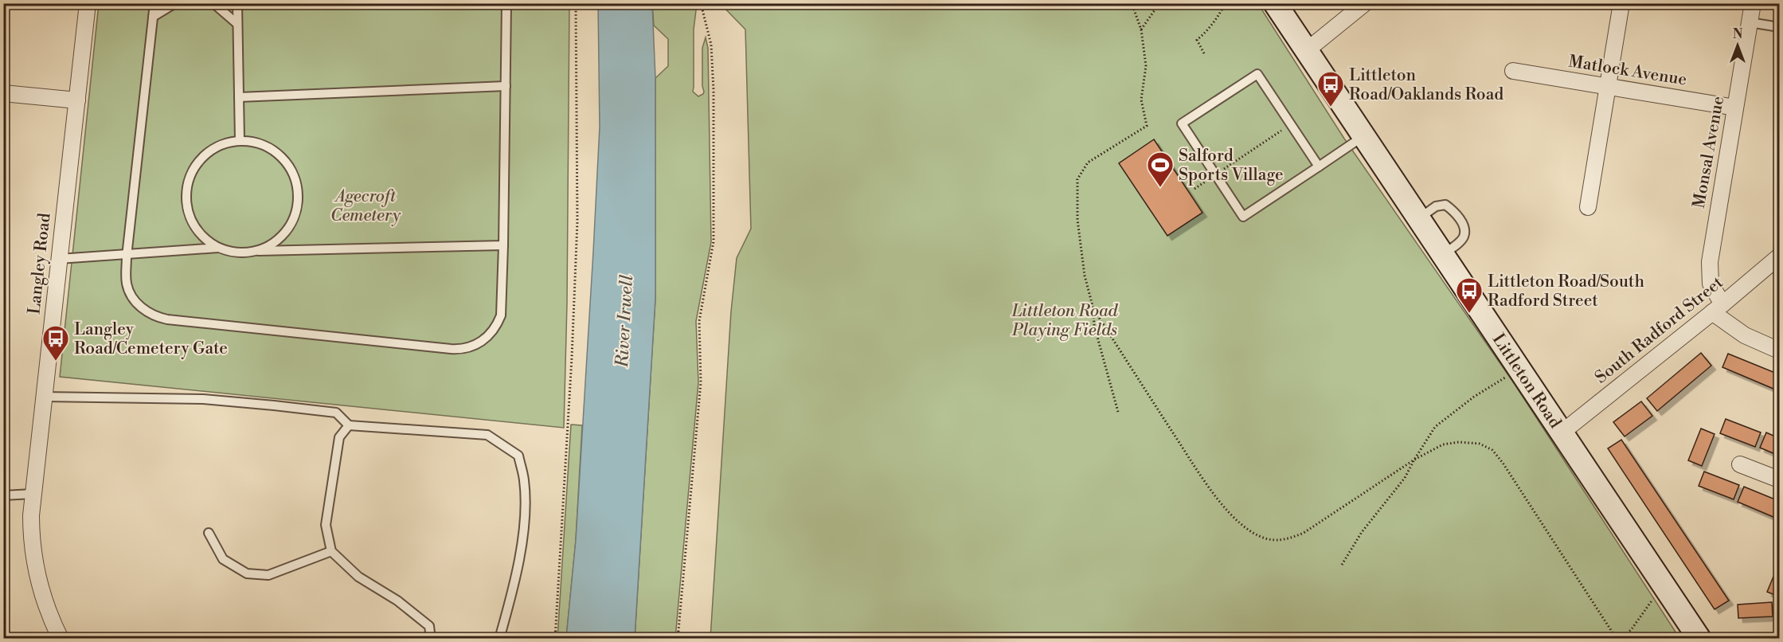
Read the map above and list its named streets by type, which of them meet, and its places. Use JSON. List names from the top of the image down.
{
  "streets": {
    "street": [
      "Matlock Avenue",
      "Monsal Avenue",
      "Langley Road",
      "South Radford Street",
      "Littleton Road"
    ]
  },
  "crossings": [
    ["Matlock Avenue", "Monsal Avenue"],
    ["Monsal Avenue", "South Radford Street"],
    ["South Radford Street", "Littleton Road"]
  ],
  "water": ["River Irwell"],
  "parks": ["Agecroft Cemetery", "Littleton Road Playing Fields"],
  "places": {
    "bus stop": ["Littleton Road/Oaklands Road", "Littleton Road/South Radford Street", "Langley Road/Cemetery Gate"],
    "sports": ["Salford Sports Village"]
  },
  "north": "top"
}
